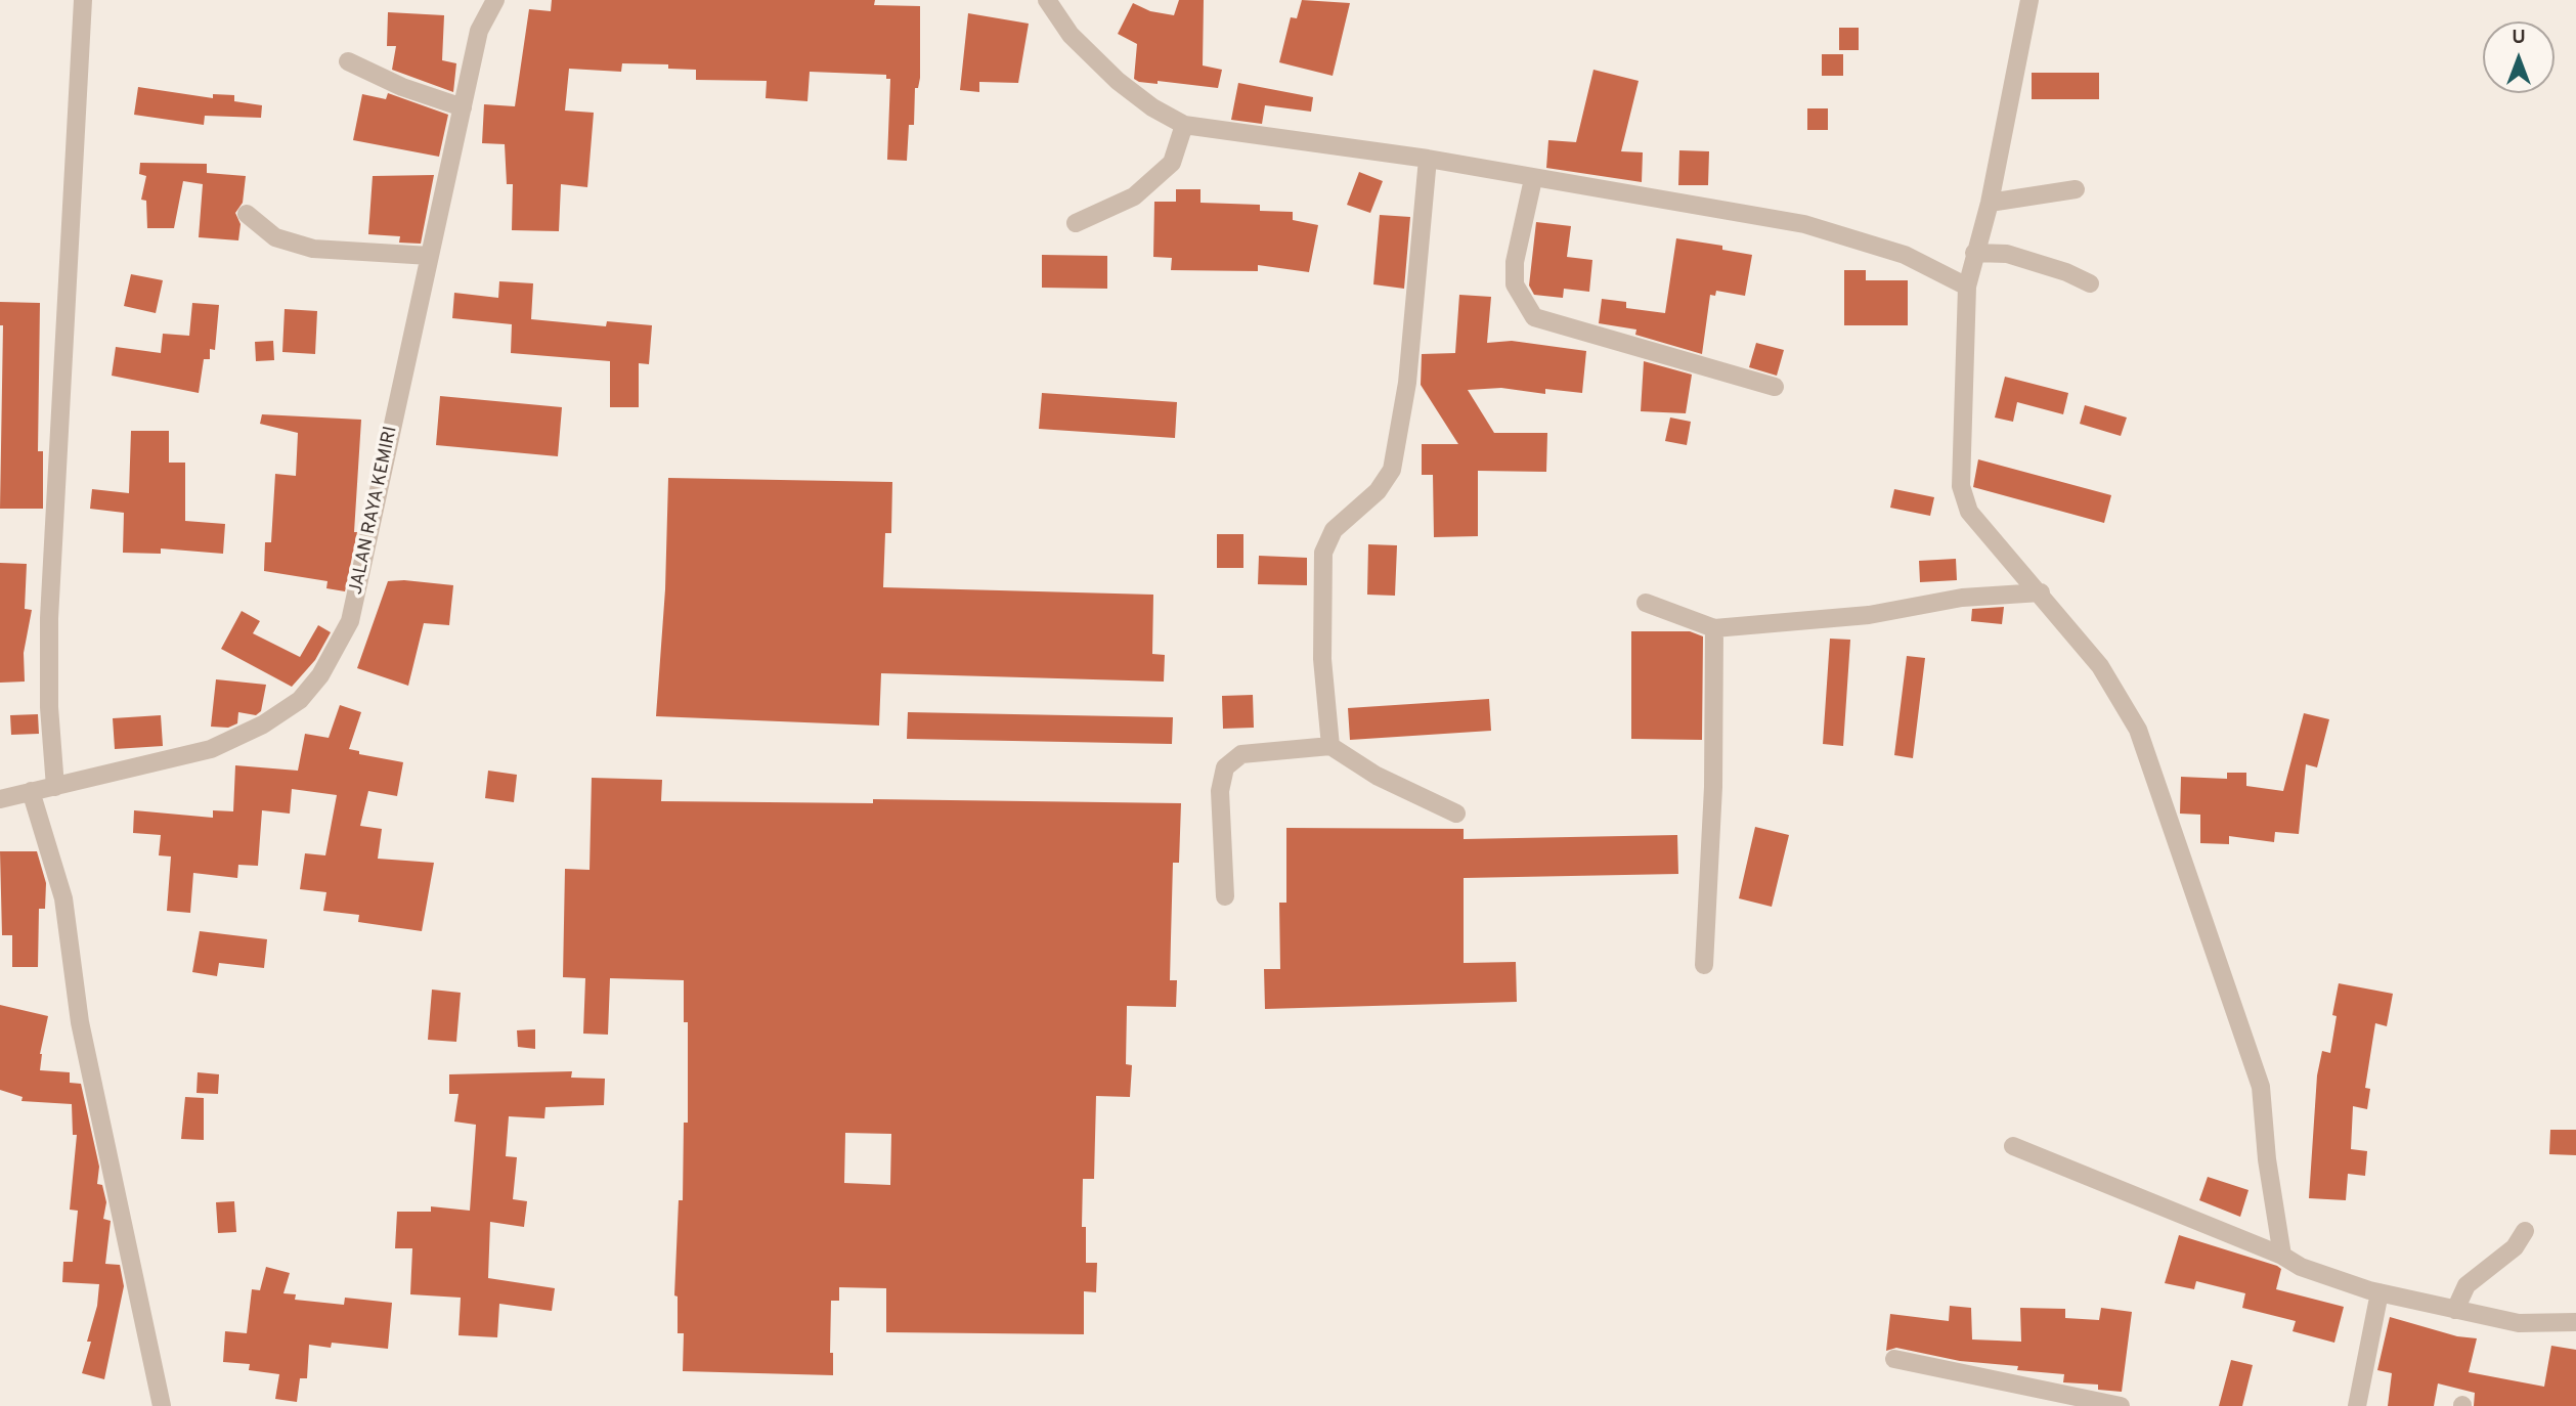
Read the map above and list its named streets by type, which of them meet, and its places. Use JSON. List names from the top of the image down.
{
  "streets": {
    "street": ["JALAN RAYA KEMIRI"]
  },
  "north": "top"
}
